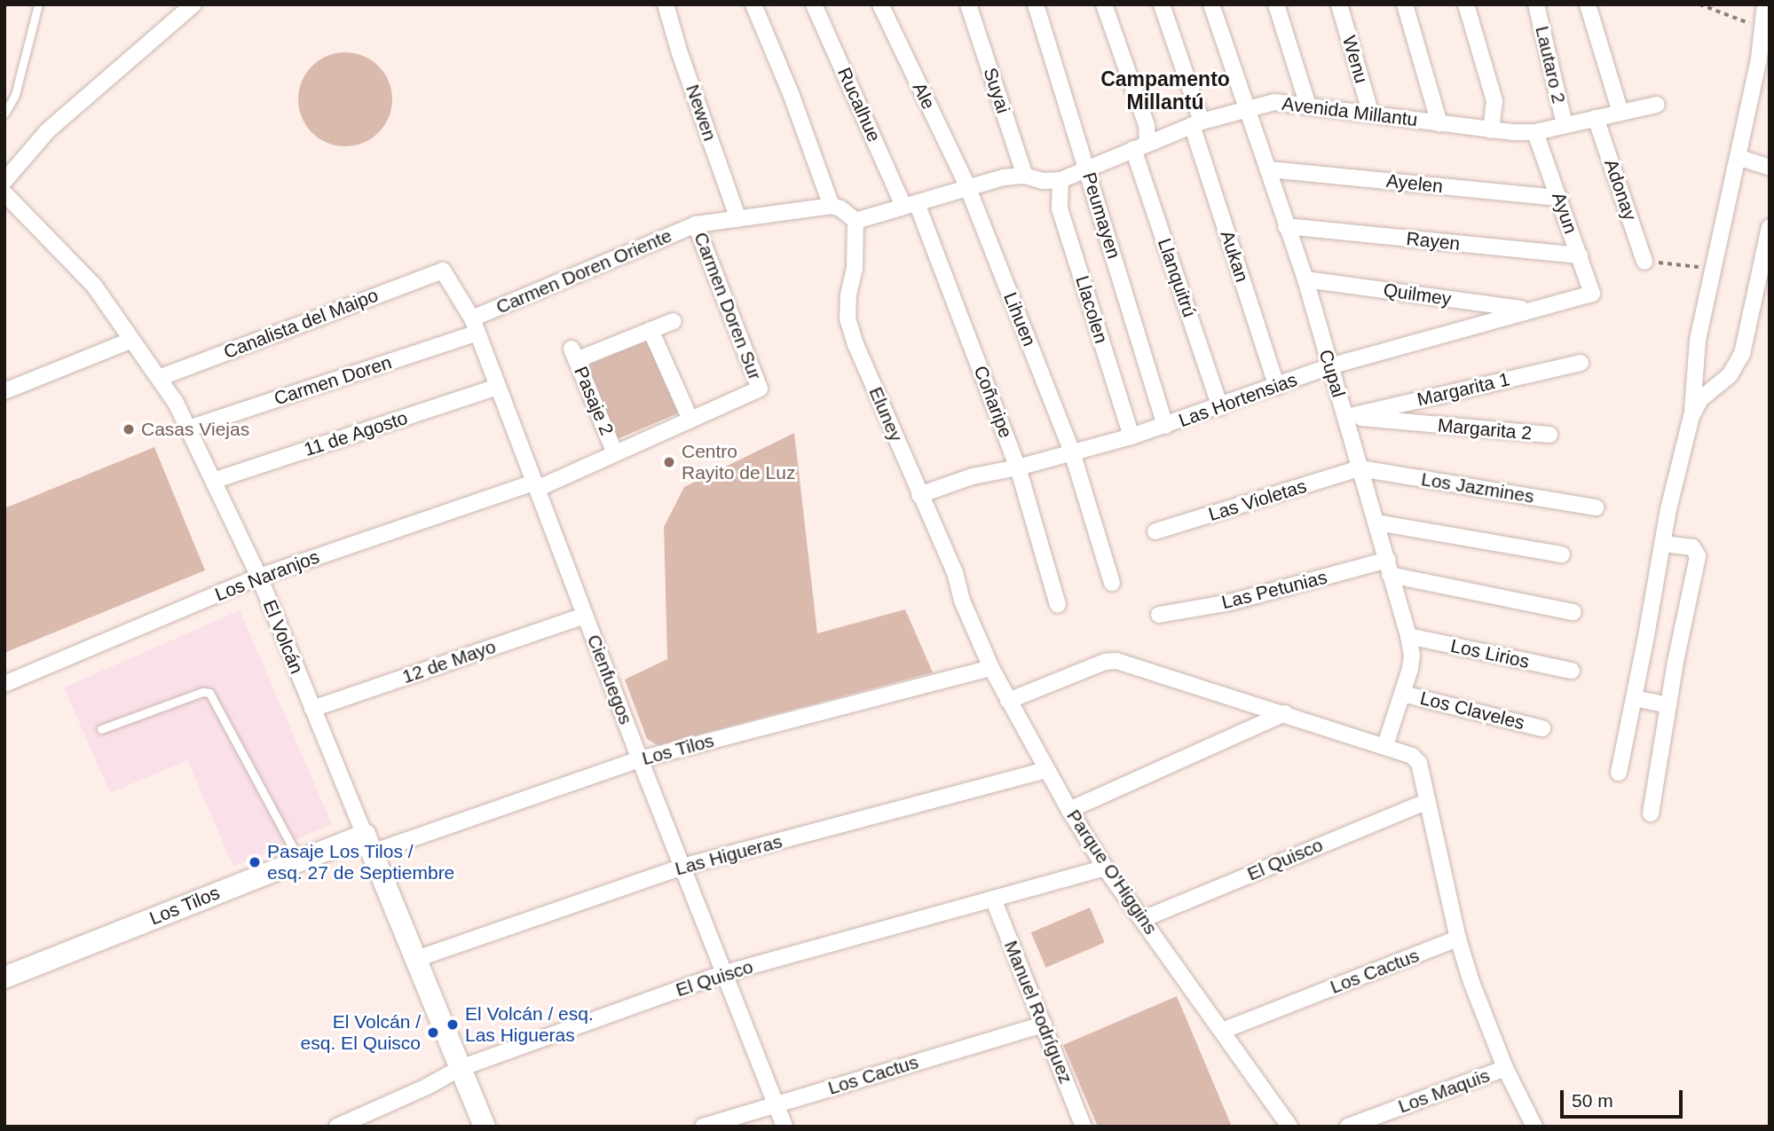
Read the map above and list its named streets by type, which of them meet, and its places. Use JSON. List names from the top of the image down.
{
  "streets": {
    "street": [
      "Wenu",
      "Lautaro 2",
      "Suyai",
      "Ale",
      "Rucalhue",
      "Avenida Millantu",
      "Newen",
      "Ayelen",
      "Adonay",
      "Ayun",
      "Peumayen",
      "Rayen",
      "Aukan",
      "Carmen Doren Oriente",
      "Llanquitrú",
      "Quilmey",
      "Carmen Doren Sur",
      "Llacolen",
      "Lihuen",
      "Canalista del Maipo",
      "Cupal",
      "Carmen Doren",
      "Margarita 1",
      "Las Hortensias",
      "Pasaje 2",
      "Coñaripe",
      "Eluney",
      "Margarita 2",
      "11 de Agosto",
      "Los Jazmines",
      "Las Violetas",
      "Los Naranjos",
      "Las Petunias",
      "El Volcán",
      "Los Lirios",
      "12 de Mayo",
      "Cienfuegos",
      "Los Claveles",
      "Los Tilos",
      "Las Higueras",
      "El Quisco",
      "Parque O'Higgins",
      "Los Cactus",
      "Manuel Rodríguez",
      "Los Maquis"
    ]
  },
  "crossings": [
    ["Wenu", "Avenida Millantu"],
    ["Lautaro 2", "Avenida Millantu"],
    ["Suyai", "Avenida Millantu"],
    ["Ale", "Avenida Millantu"],
    ["Ale", "Lihuen"],
    ["Rucalhue", "Avenida Millantu"],
    ["Rucalhue", "Coñaripe"],
    ["Avenida Millantu", "Adonay"],
    ["Avenida Millantu", "Ayun"],
    ["Avenida Millantu", "Peumayen"],
    ["Avenida Millantu", "Aukan"],
    ["Avenida Millantu", "Llanquitrú"],
    ["Avenida Millantu", "Llacolen"],
    ["Avenida Millantu", "Lihuen"],
    ["Avenida Millantu", "Cupal"],
    ["Avenida Millantu", "Coñaripe"],
    ["Avenida Millantu", "Eluney"],
    ["Ayelen", "Ayun"],
    ["Ayelen", "Cupal"],
    ["Ayun", "Rayen"],
    ["Ayun", "Las Hortensias"],
    ["Peumayen", "Las Hortensias"],
    ["Rayen", "Cupal"],
    ["Aukan", "Las Hortensias"],
    ["Carmen Doren Oriente", "Carmen Doren Sur"],
    ["Carmen Doren Oriente", "Carmen Doren"],
    ["Carmen Doren Oriente", "Cienfuegos"],
    ["Llanquitrú", "Las Hortensias"],
    ["Quilmey", "Cupal"],
    ["Quilmey", "Las Hortensias"],
    ["Carmen Doren Sur", "Los Naranjos"],
    ["Llacolen", "Las Hortensias"],
    ["Lihuen", "Las Hortensias"],
    ["Canalista del Maipo", "El Volcán"],
    ["Canalista del Maipo", "Cienfuegos"],
    ["Cupal", "Margarita 1"],
    ["Cupal", "Las Hortensias"],
    ["Cupal", "Margarita 2"],
    ["Cupal", "Los Jazmines"],
    ["Cupal", "Las Violetas"],
    ["Cupal", "Las Petunias"],
    ["Cupal", "Los Lirios"],
    ["Cupal", "Los Claveles"],
    ["Carmen Doren", "El Volcán"],
    ["Carmen Doren", "Cienfuegos"],
    ["Margarita 1", "Margarita 2"],
    ["Las Hortensias", "Coñaripe"],
    ["Las Hortensias", "Eluney"],
    ["Pasaje 2", "Los Naranjos"],
    ["Eluney", "Parque O'Higgins"],
    ["11 de Agosto", "El Volcán"],
    ["11 de Agosto", "Cienfuegos"],
    ["Los Jazmines", "Las Violetas"],
    ["Los Naranjos", "El Volcán"],
    ["Los Naranjos", "Cienfuegos"],
    ["El Volcán", "12 de Mayo"],
    ["El Volcán", "Los Tilos"],
    ["El Volcán", "Las Higueras"],
    ["El Volcán", "El Quisco"],
    ["12 de Mayo", "Cienfuegos"],
    ["Cienfuegos", "Los Tilos"],
    ["Cienfuegos", "Las Higueras"],
    ["Cienfuegos", "El Quisco"],
    ["Cienfuegos", "Los Cactus"],
    ["Los Tilos", "Parque O'Higgins"],
    ["Las Higueras", "Parque O'Higgins"],
    ["El Quisco", "Parque O'Higgins"],
    ["El Quisco", "Manuel Rodríguez"],
    ["Parque O'Higgins", "Los Cactus"],
    ["Los Cactus", "Manuel Rodríguez"]
  ],
  "districts": ["Campamento Millantú"],
  "places": [
    "Casas Viejas",
    "Centro Rayito de Luz",
    "Pasaje Los Tilos / esq. 27 de Septiembre",
    "El Volcán / esq. Las Higueras",
    "El Volcán / esq. El Quisco"
  ],
  "scale_bar": "50 m"
}
